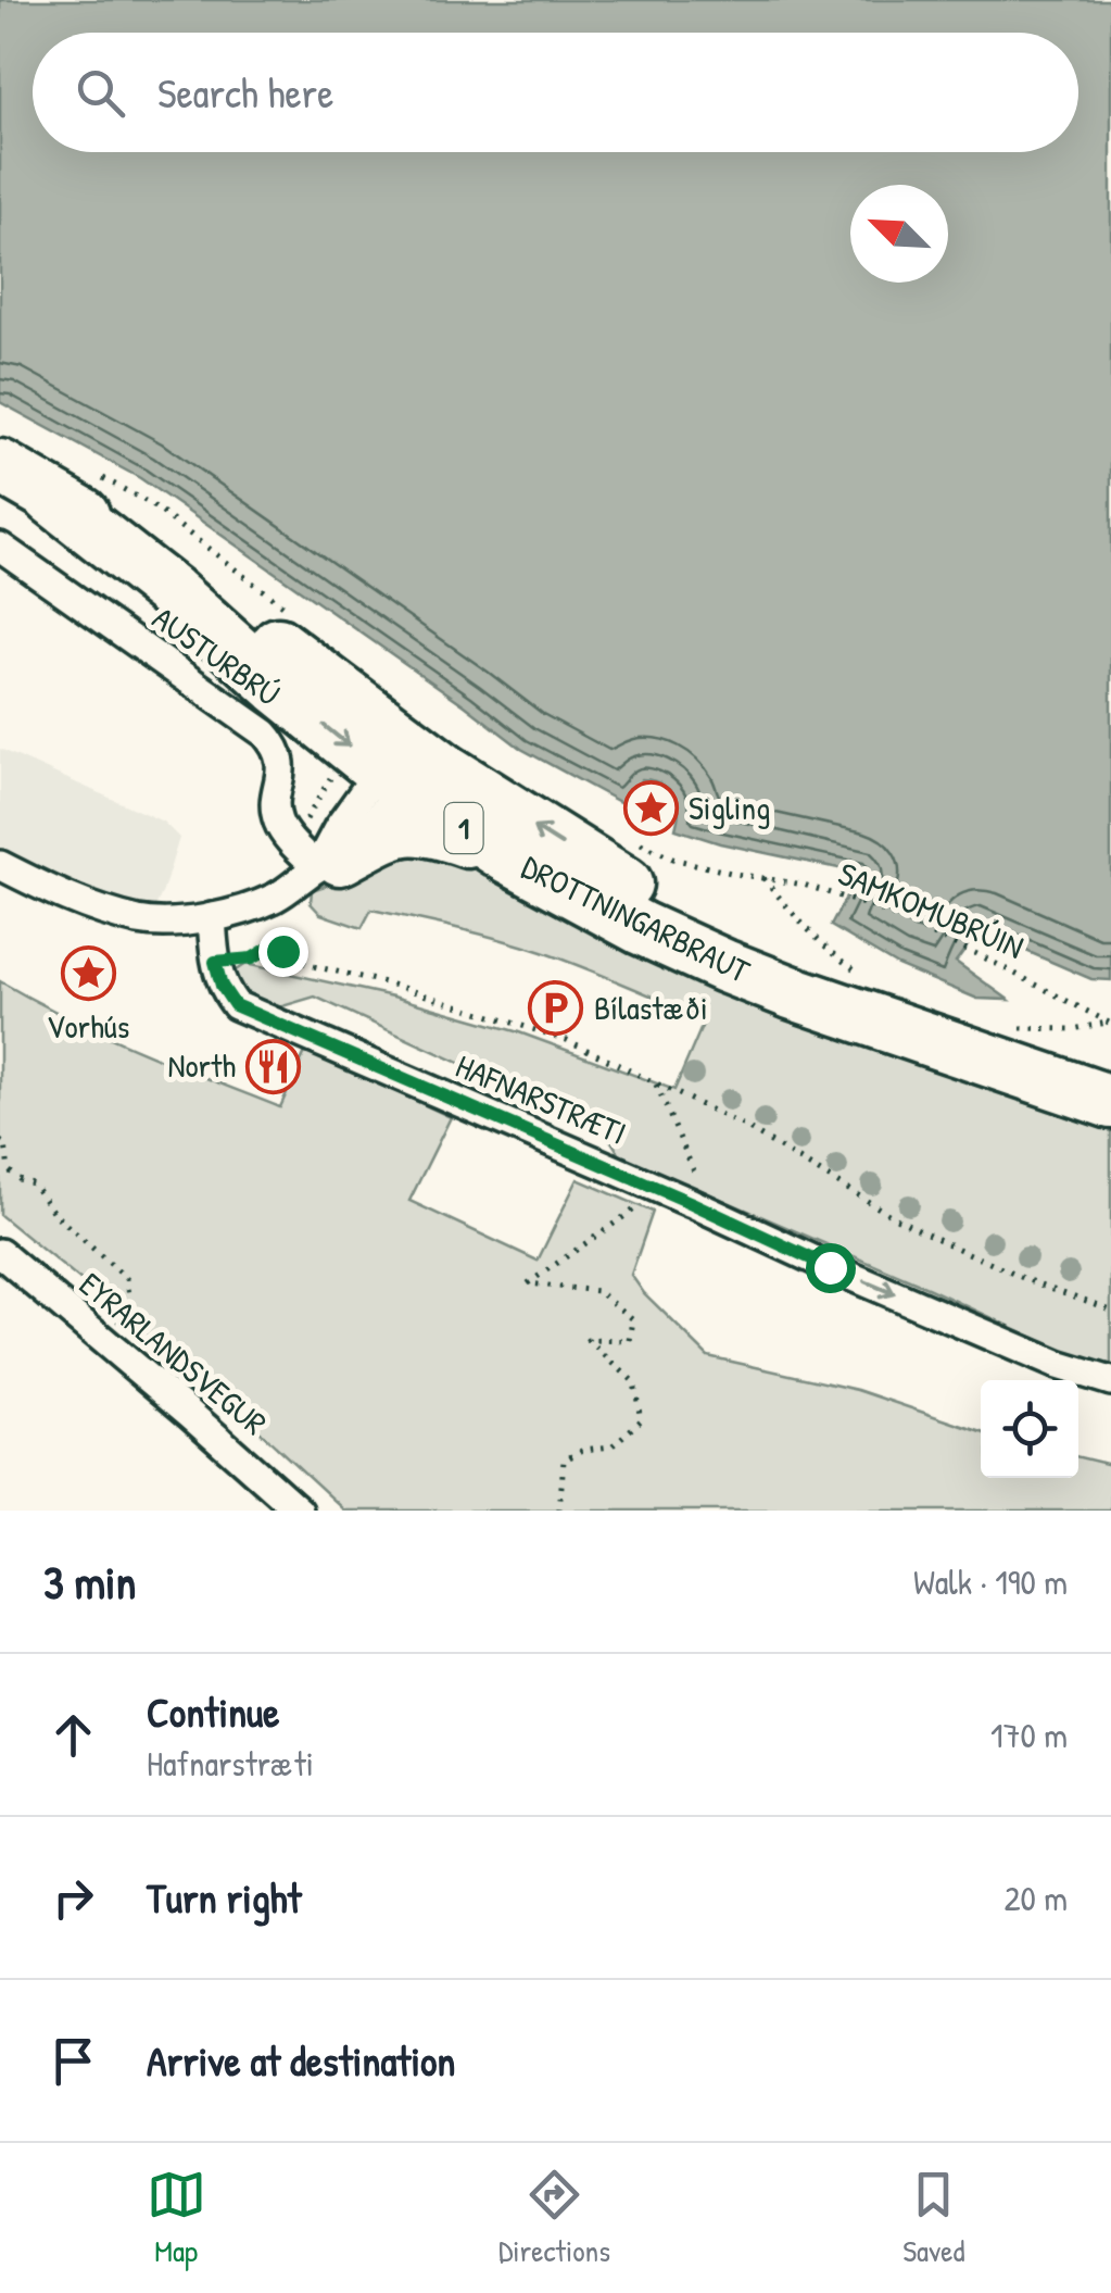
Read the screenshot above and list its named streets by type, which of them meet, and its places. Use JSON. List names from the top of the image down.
{
  "streets": {
    "highway": ["1", "DROTTNINGARBRAUT"],
    "street": ["AUSTURBRÚ", "HAFNARSTRÆTI", "EYRARLANDSVEGUR"],
    "path": ["SAMKOMUBRÚIN"]
  },
  "one_way": ["HAFNARSTRÆTI"],
  "places": {
    "place": ["Sigling", "Vorhús"],
    "parking": ["Bílastæði"],
    "restaurant": ["North"]
  },
  "north": "top left",
  "page": {
    "search": "Search here",
    "heading": ["3 min", "Walk · 190 m"],
    "list": [
      ["Continue", "Hafnarstræti", "170 m"],
      ["Turn right", "20 m"],
      "Arrive at destination"
    ],
    "nav": ["Map", "Directions", "Saved"]
  }
}
